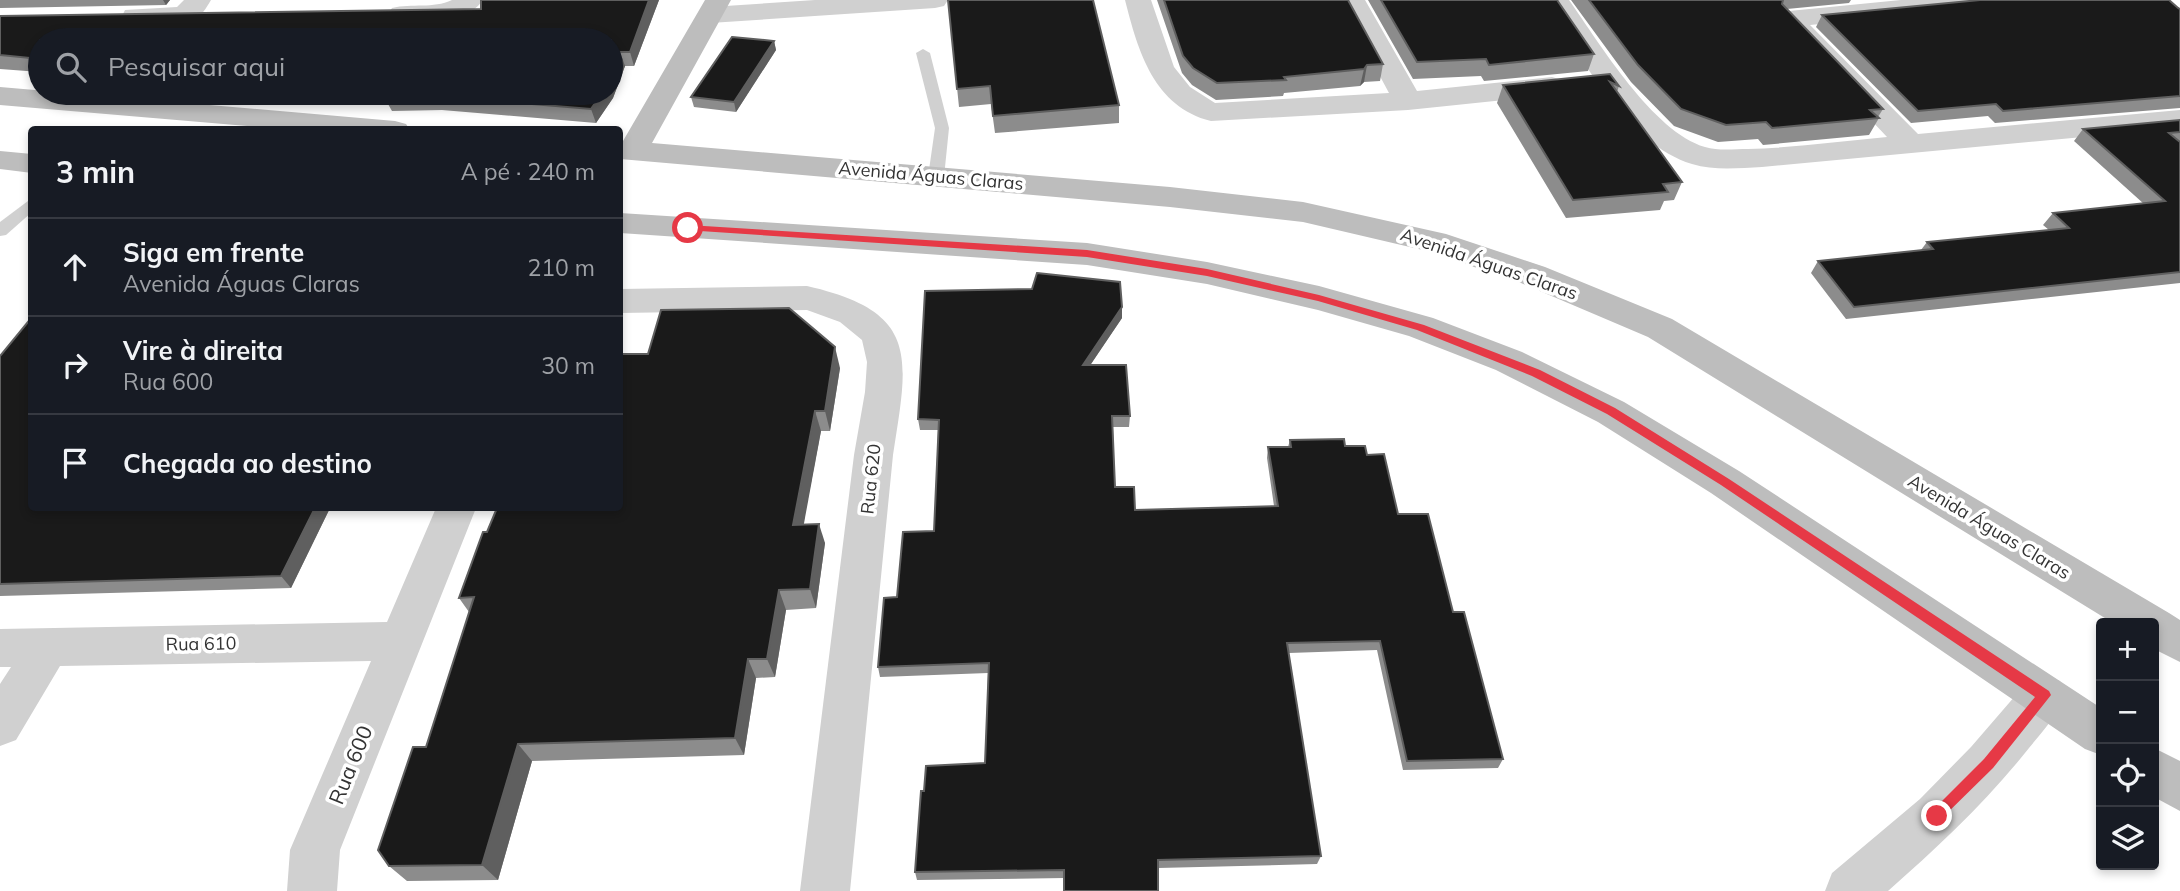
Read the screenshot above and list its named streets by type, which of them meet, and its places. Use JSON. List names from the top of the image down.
{
  "streets": {
    "main road": ["Avenida Águas Claras"],
    "street": ["Rua 620", "Rua 610", "Rua 600"]
  },
  "crossings": [
    ["Rua 610", "Rua 600"]
  ],
  "page": {
    "search": "Pesquisar aqui",
    "heading": ["3 min", "A pé · 240 m"],
    "list": [
      ["Siga em frente", "Avenida Águas Claras", "210 m"],
      ["Vire à direita", "Rua 600", "30 m"],
      "Chegada ao destino"
    ],
    "map_buttons": ["+", "−"]
  }
}
